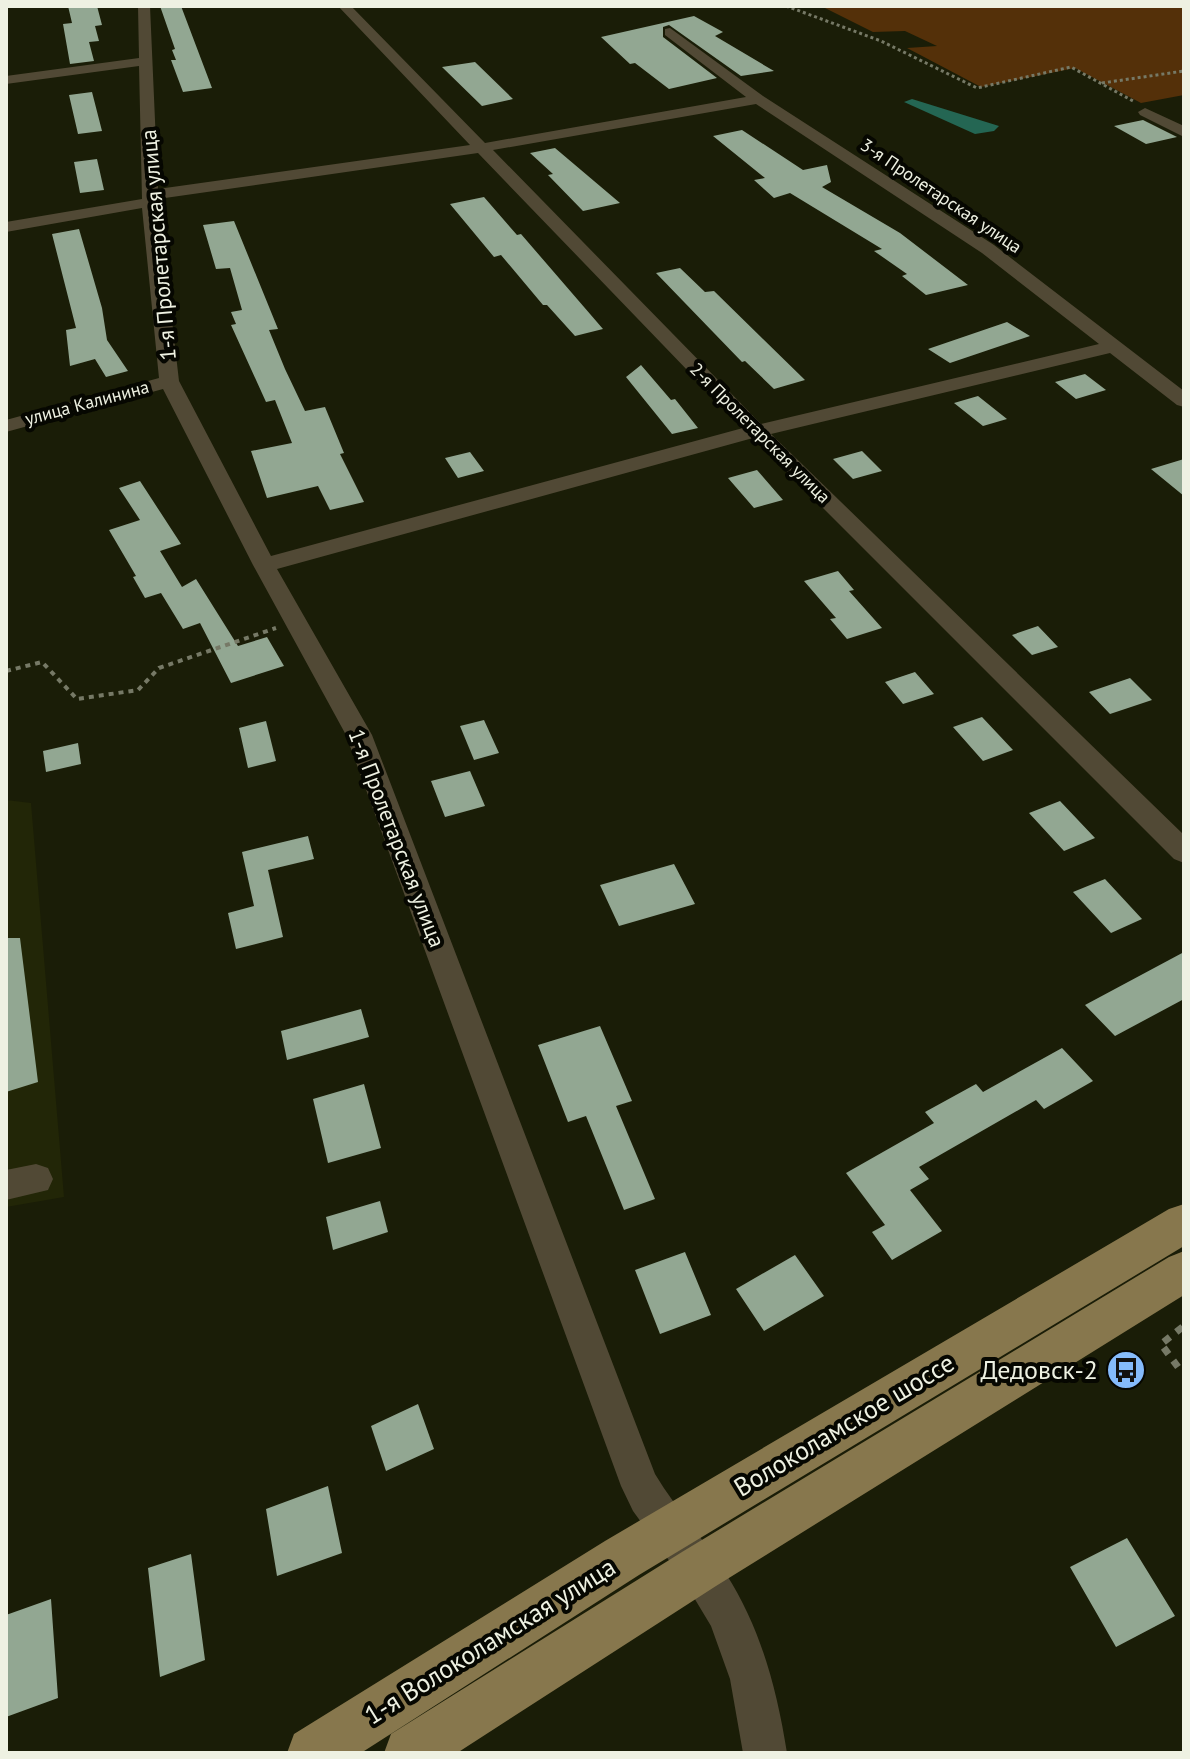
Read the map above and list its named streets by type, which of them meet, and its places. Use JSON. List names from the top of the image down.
{
  "streets": {
    "main road": ["Волоколамское шоссе", "1-я Волоколамская улица"],
    "street": [
      "3-я Пролетарская улица",
      "1-я Пролетарская улица",
      "улица Калинина",
      "2-я Пролетарская улица"
    ]
  },
  "crossings": [
    ["1-я Пролетарская улица", "улица Калинина"],
    ["1-я Пролетарская улица", "Волоколамское шоссе"],
    ["1-я Пролетарская улица", "1-я Волоколамская улица"],
    ["Волоколамское шоссе", "1-я Волоколамская улица"]
  ],
  "places": {
    "bus stop": ["Дедовск-2"]
  }
}
